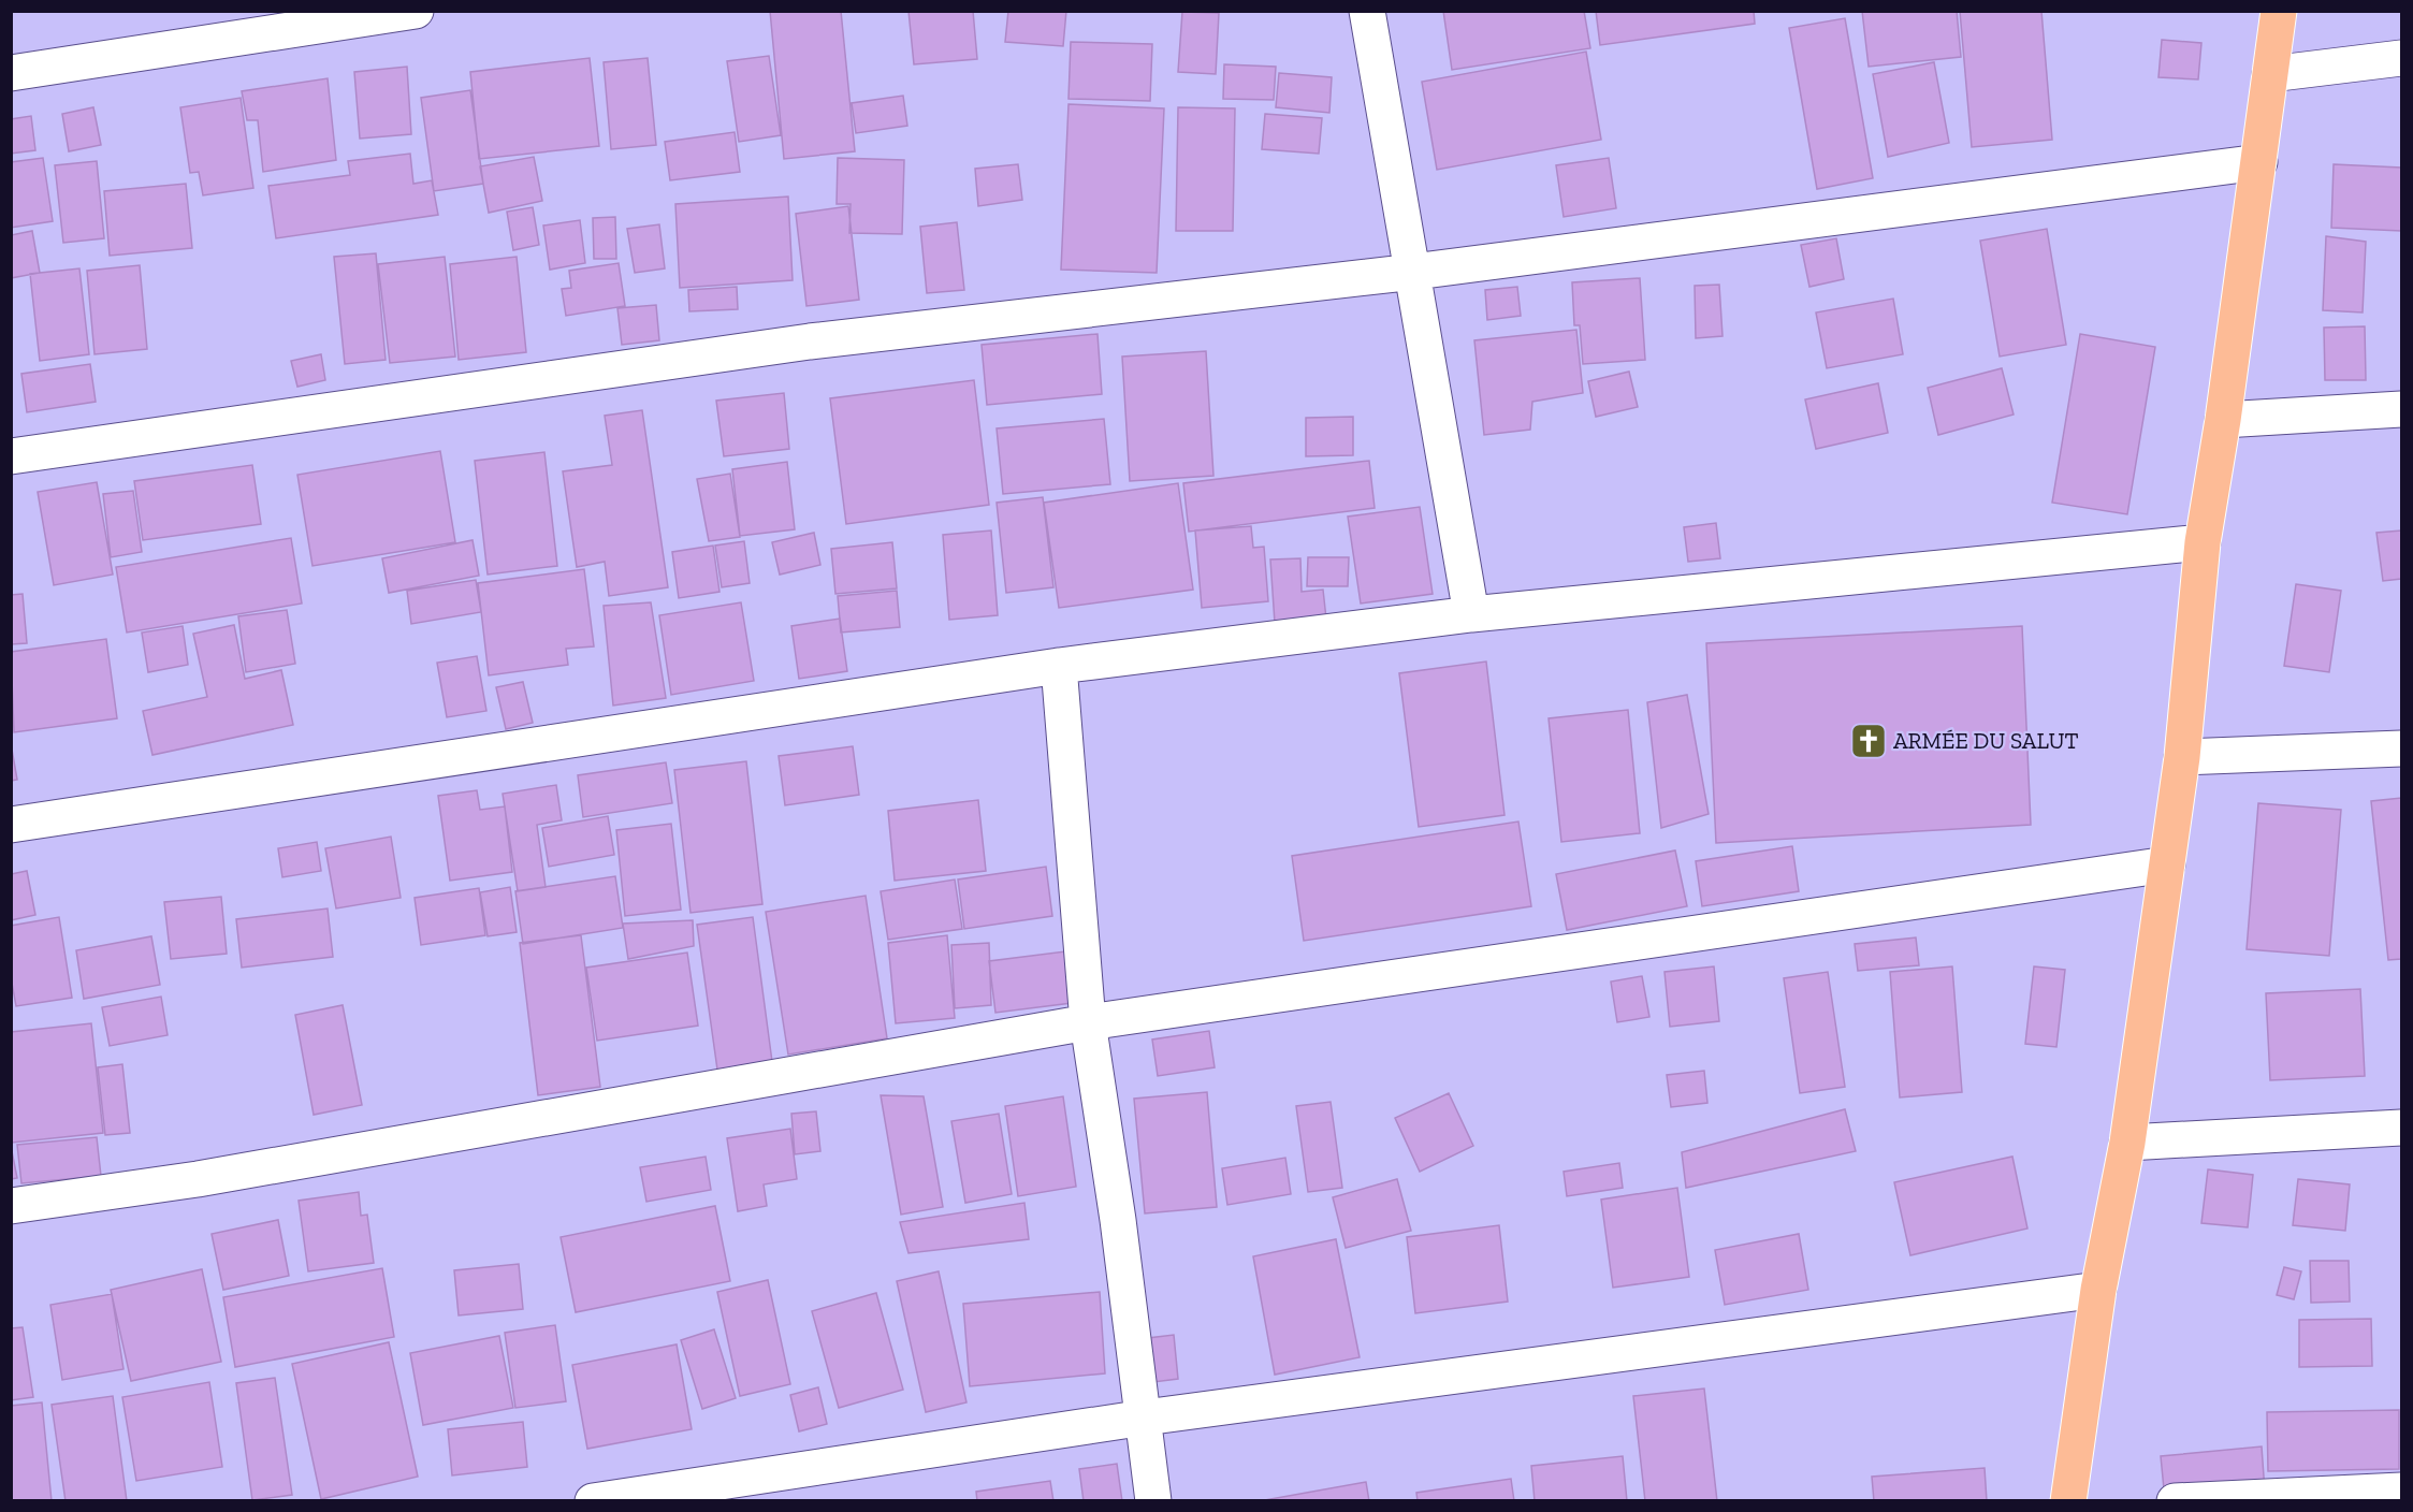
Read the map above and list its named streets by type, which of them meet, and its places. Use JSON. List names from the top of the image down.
{
  "places": {
    "church": ["ARMÉE DU SALUT"]
  }
}
